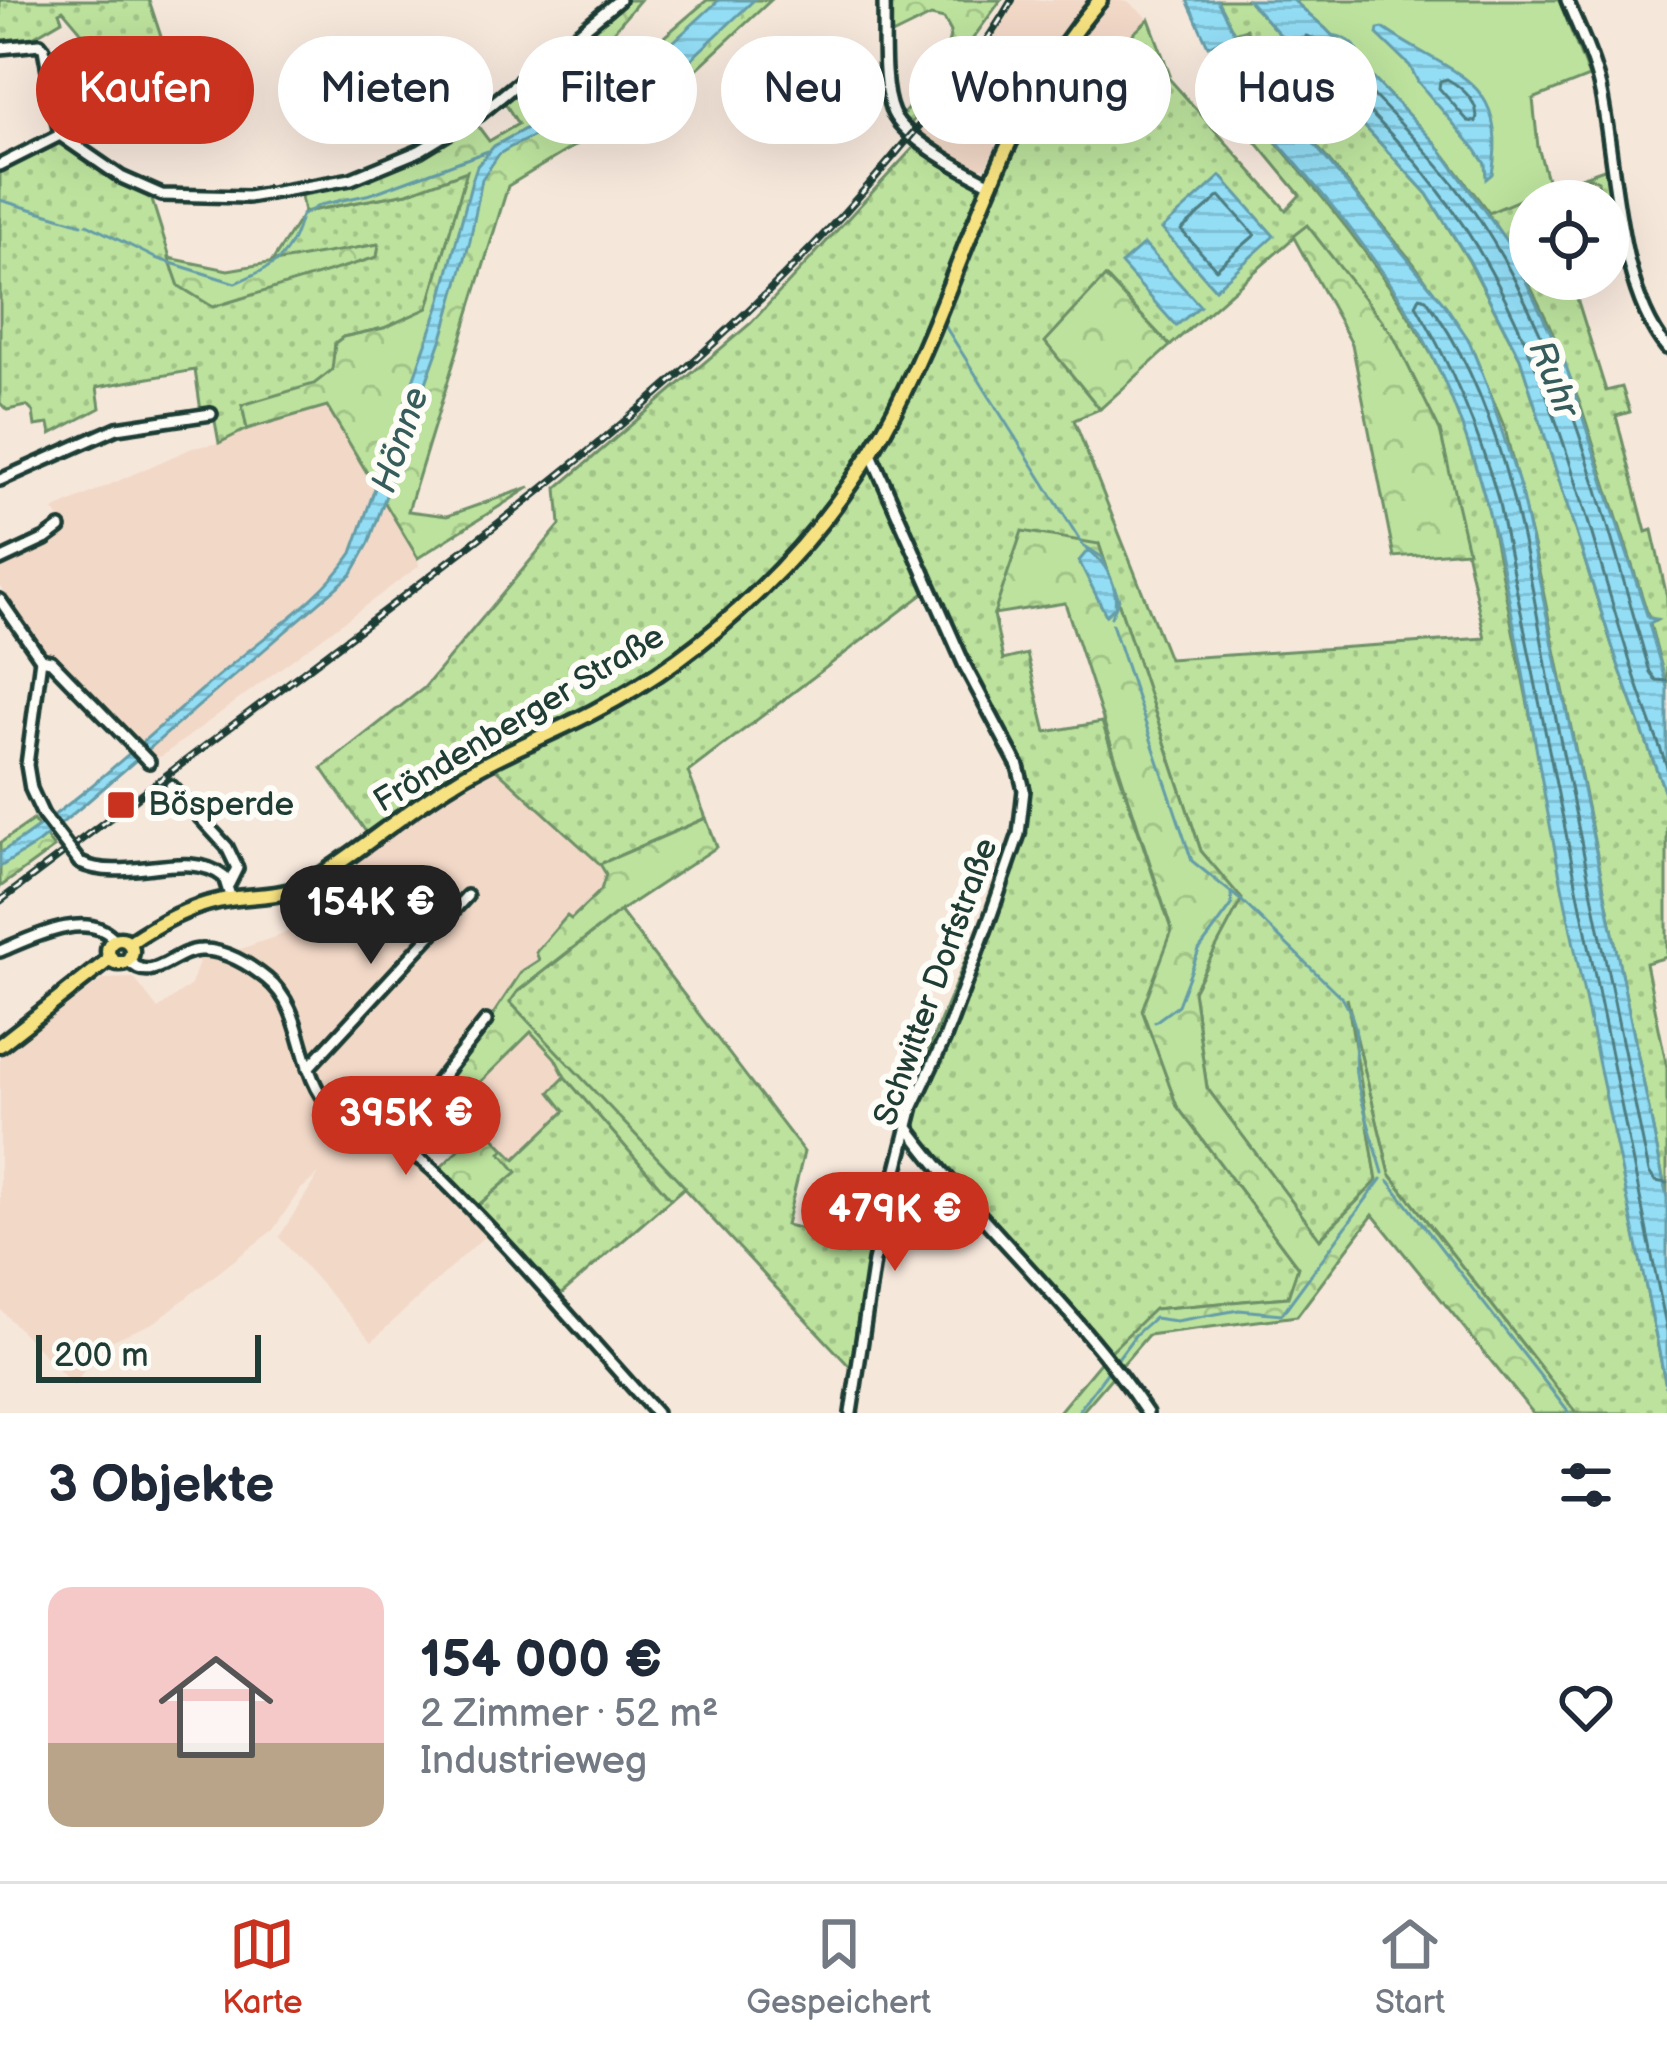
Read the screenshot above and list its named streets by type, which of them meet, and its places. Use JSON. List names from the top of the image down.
{
  "streets": {
    "main road": ["Fröndenberger Straße"],
    "street": ["Schwitter Dorfstraße"]
  },
  "crossings": [
    ["Fröndenberger Straße", "Schwitter Dorfstraße"]
  ],
  "water": ["Ruhr", "Hönne"],
  "places": {
    "transit": ["Bösperde"]
  },
  "scale_bar": "200 m",
  "page": {
    "chip": [
      "Kaufen",
      "Mieten",
      "Filter",
      "Neu",
      "Wohnung",
      "Haus"
    ],
    "price": ["154K €", "395K €", "479K €"],
    "scale": "200 m",
    "heading": "3 Objekte",
    "list": [
      {
        "name": "154 000 €",
        "note": "2 Zimmer · 52 m² · Industrieweg"
      }
    ],
    "tabs": ["Karte", "Gespeichert", "Start"]
  }
}
